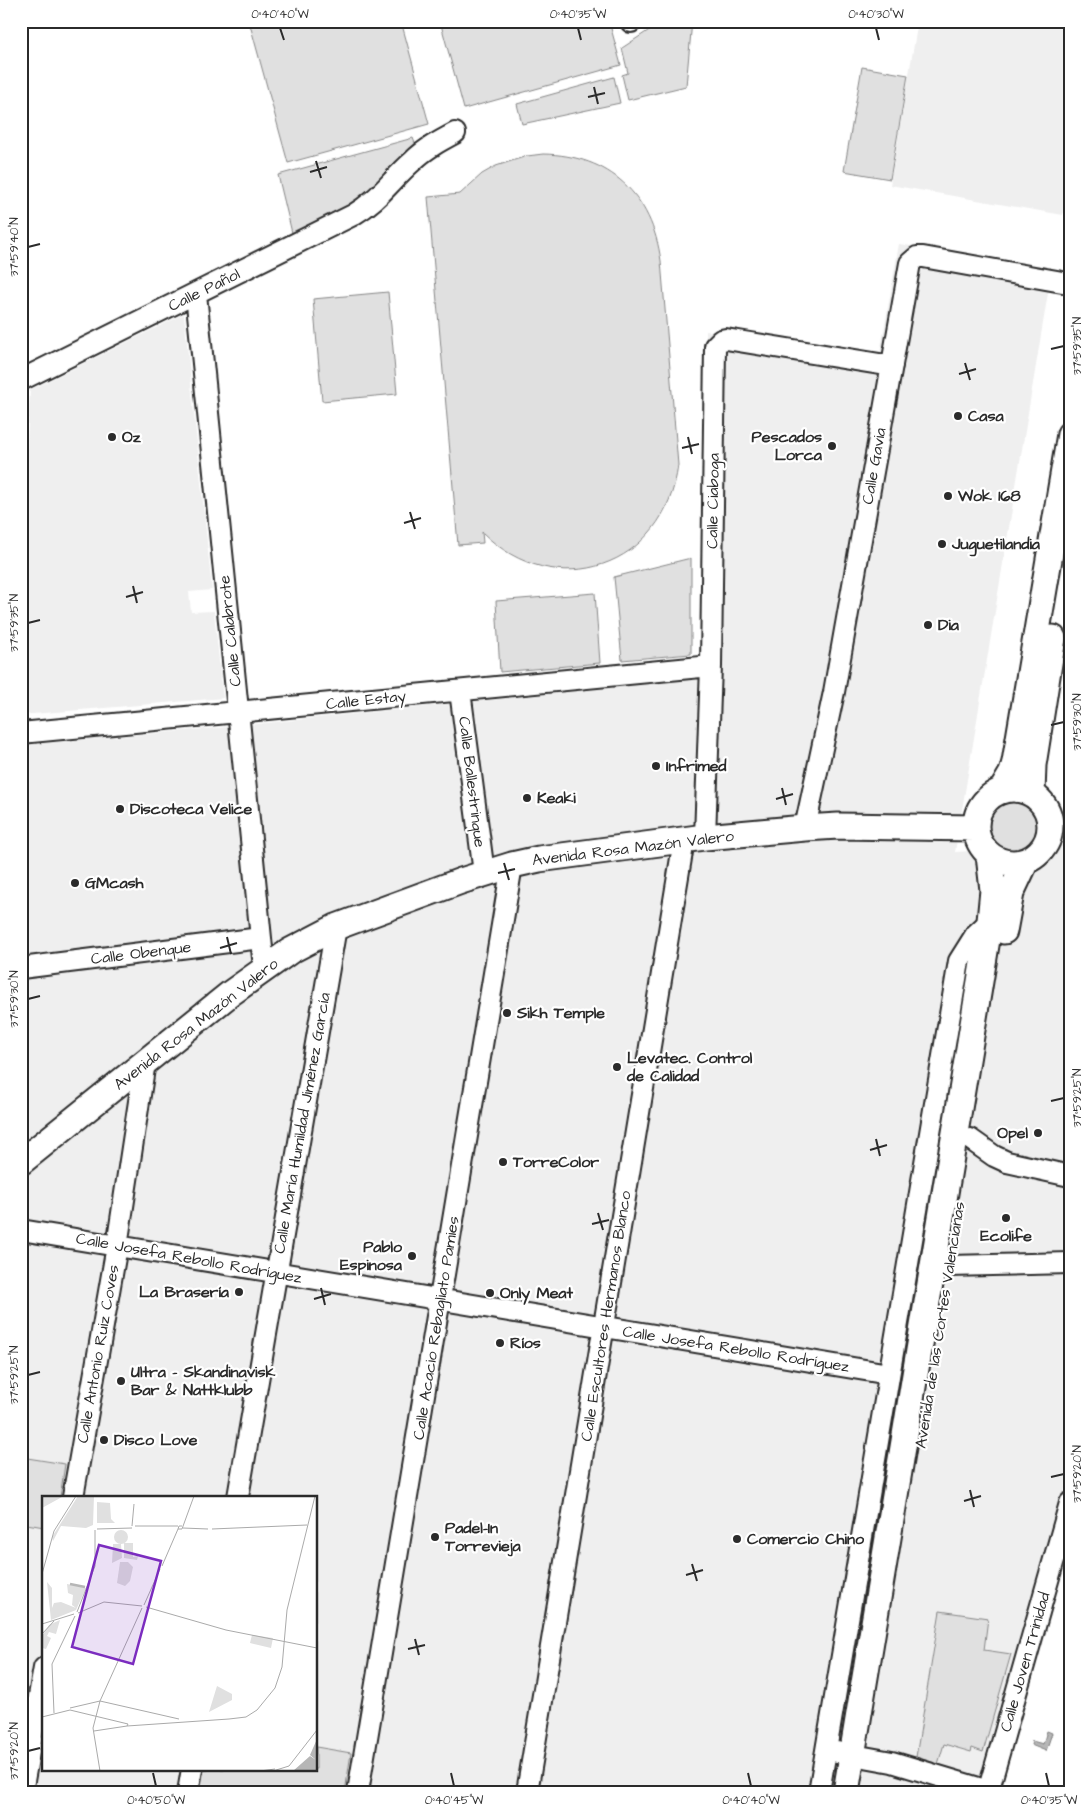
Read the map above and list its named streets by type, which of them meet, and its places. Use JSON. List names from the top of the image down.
{
  "streets": {
    "main road": ["Avenida Rosa Mazón Valero", "Avenida de las Cortes Valencianas"],
    "street": [
      "Calle Pañol",
      "Calle Gavia",
      "Calle Ciaboga",
      "Calle Calabrote",
      "Calle Estay",
      "Calle Ballestrinque",
      "Calle Obenque",
      "Calle María Humildad Jiménez García",
      "Calle Josefa Rebollo Rodríguez",
      "Calle Escultores Hermanos Blanco",
      "Calle Acacio Rebagliato Pamies",
      "Calle Antonio Ruiz Coves",
      "Calle Joven Trinidad"
    ]
  },
  "crossings": [
    ["Calle Pañol", "Calle Calabrote"],
    ["Calle Gavia", "Calle Ciaboga"],
    ["Calle Gavia", "Avenida Rosa Mazón Valero"],
    ["Calle Ciaboga", "Calle Estay"],
    ["Calle Ciaboga", "Avenida Rosa Mazón Valero"],
    ["Calle Ciaboga", "Calle Escultores Hermanos Blanco"],
    ["Calle Calabrote", "Calle Estay"],
    ["Calle Calabrote", "Avenida Rosa Mazón Valero"],
    ["Calle Calabrote", "Calle Obenque"],
    ["Calle Estay", "Calle Ballestrinque"],
    ["Calle Ballestrinque", "Avenida Rosa Mazón Valero"],
    ["Avenida Rosa Mazón Valero", "Calle María Humildad Jiménez García"],
    ["Avenida Rosa Mazón Valero", "Calle Escultores Hermanos Blanco"],
    ["Avenida Rosa Mazón Valero", "Avenida de las Cortes Valencianas"],
    ["Avenida Rosa Mazón Valero", "Calle Acacio Rebagliato Pamies"],
    ["Avenida Rosa Mazón Valero", "Calle Antonio Ruiz Coves"],
    ["Calle María Humildad Jiménez García", "Calle Josefa Rebollo Rodríguez"],
    ["Calle Josefa Rebollo Rodríguez", "Calle Escultores Hermanos Blanco"],
    ["Calle Josefa Rebollo Rodríguez", "Calle Acacio Rebagliato Pamies"],
    ["Calle Josefa Rebollo Rodríguez", "Calle Antonio Ruiz Coves"]
  ],
  "places": [
    "Casa",
    "Oz",
    "Pescados Lorca",
    "Wok 168",
    "Juguetilandia",
    "Dia",
    "Infrimed",
    "Keaki",
    "Discoteca Velice",
    "GMcash",
    "Sikh Temple",
    "Levatec. Control de Calidad",
    "Opel",
    "TorreColor",
    "Ecolife",
    "Pablo Espinosa",
    "La Brasería",
    "Only Meat",
    "Ríos",
    "Ultra - Skandinavisk Bar & Nattklubb",
    "Disco Love",
    "Padel-In Torrevieja",
    "Comercio Chino"
  ],
  "coordinates": [
    "0°40'40\"W",
    "0°40'35\"W",
    "0°40'30\"W",
    "37°59'40\"N",
    "37°59'35\"N",
    "37°59'30\"N",
    "37°59'25\"N",
    "37°59'20\"N",
    "0°40'50\"W",
    "0°40'45\"W"
  ]
}
